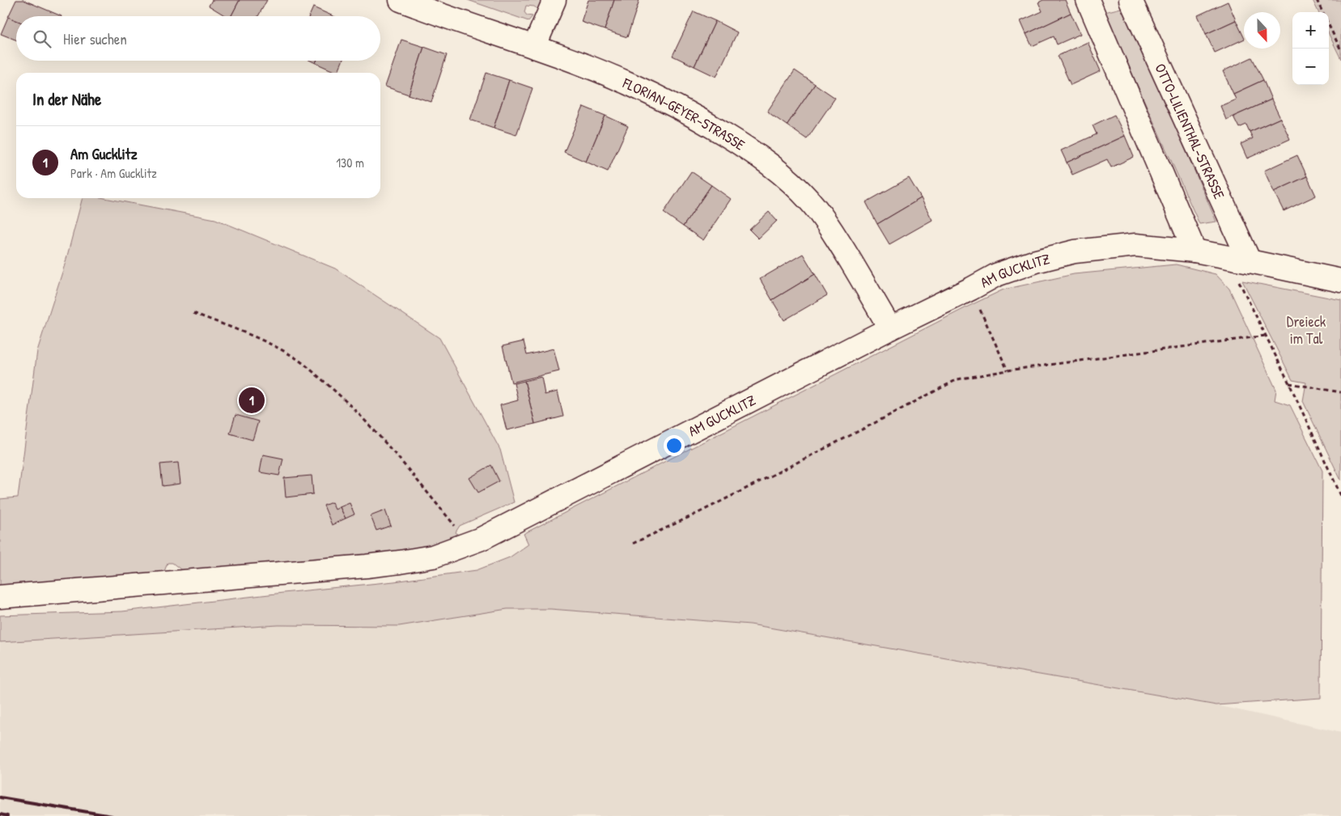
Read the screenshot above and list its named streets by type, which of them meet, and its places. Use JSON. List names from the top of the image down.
{
  "streets": {
    "street": ["FLORIAN-GEYER-STRASSE", "OTTO-LILIENTHAL-STRASSE", "AM GUCKLITZ"]
  },
  "crossings": [
    ["FLORIAN-GEYER-STRASSE", "AM GUCKLITZ"],
    ["OTTO-LILIENTHAL-STRASSE", "AM GUCKLITZ"]
  ],
  "parks": ["Dreieck im Tal"],
  "north": "bottom",
  "page": {
    "map_buttons": ["+", "−"],
    "search": "Hier suchen",
    "heading": "In der Nähe",
    "list": [
      {
        "mark": "1",
        "name": "Am Gucklitz",
        "note": "Park · Am Gucklitz",
        "value": "130 m"
      }
    ],
    "pins": "1"
  }
}
